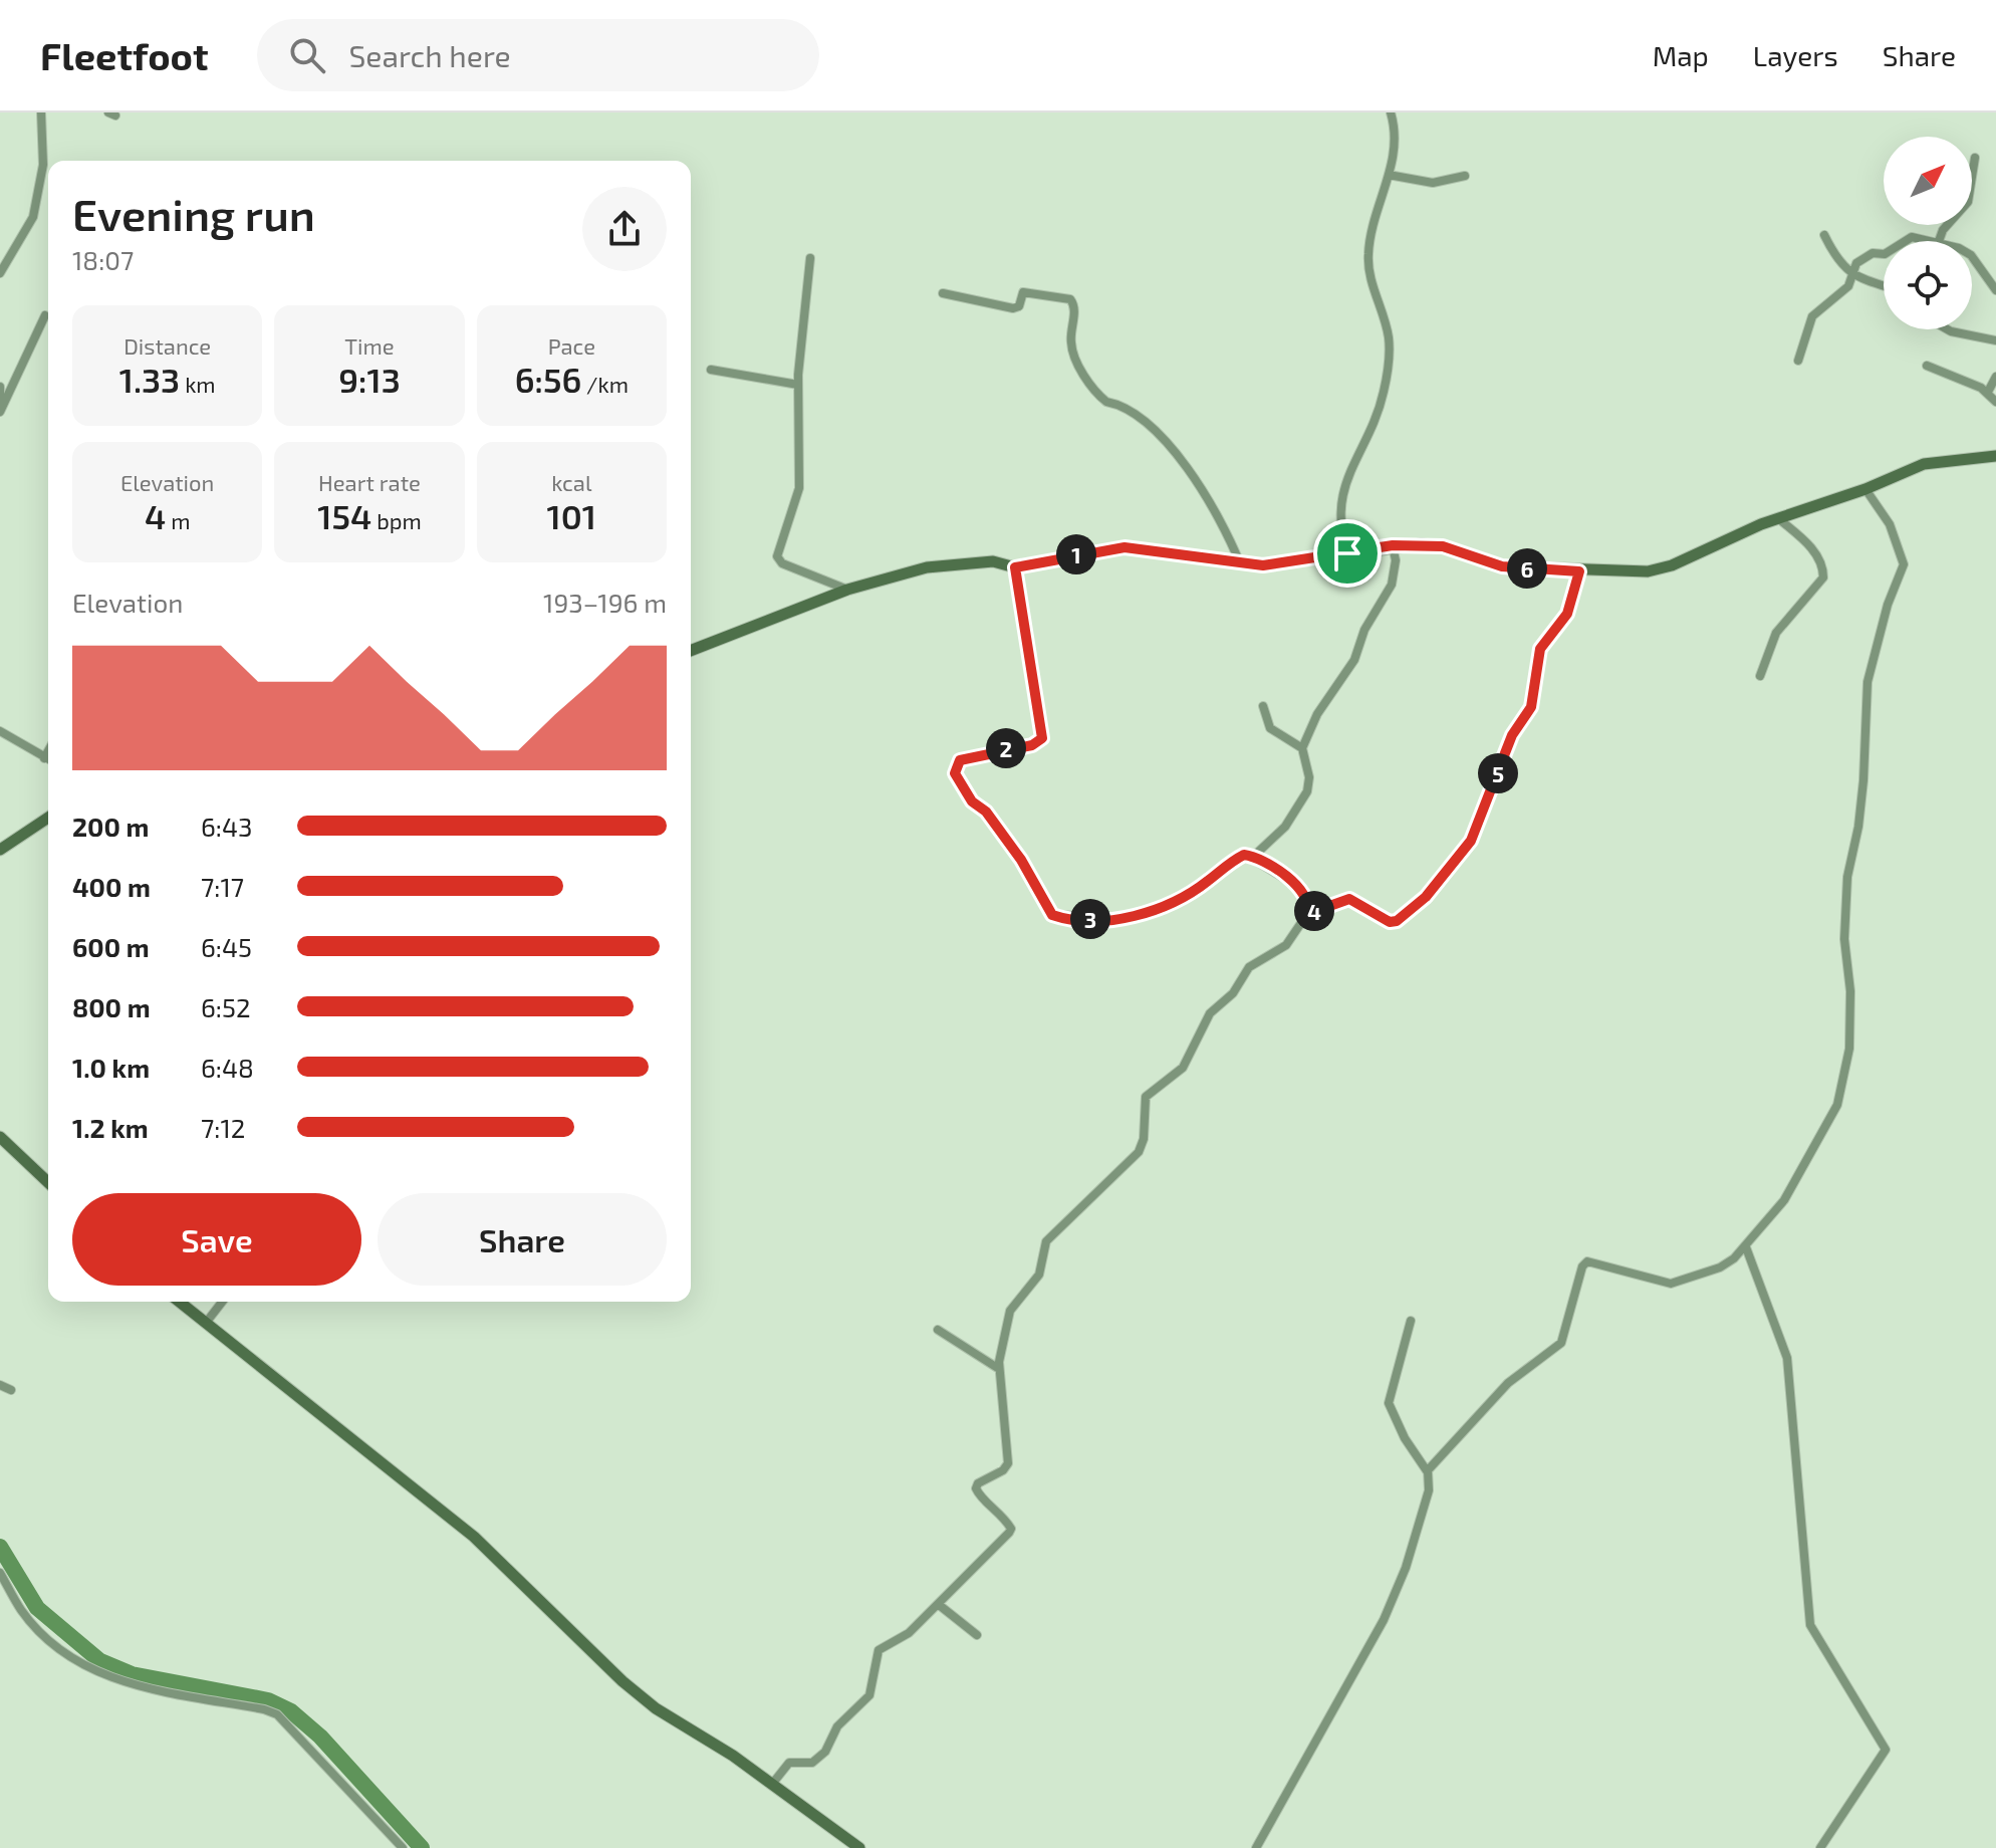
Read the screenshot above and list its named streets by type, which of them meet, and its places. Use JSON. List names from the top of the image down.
{
  "north": "top right",
  "page": {
    "header": "Fleetfoot",
    "search": "Search here",
    "nav": ["Map", "Layers", "Share"],
    "heading": ["Evening run", "18:07"],
    "stats": [
      ["Distance", "1.33 km"],
      ["Time", "9:13"],
      ["Pace", "6:56 /km"],
      ["Elevation", "4 m"],
      ["Heart rate", "154 bpm"],
      ["kcal", "101"]
    ],
    "pins": [
      "1",
      "6",
      "2",
      "5",
      "4",
      "3"
    ],
    "chart": ["Elevation", "193–196 m"],
    "list": [
      {
        "name": "200 m",
        "note": "6:43"
      },
      {
        "name": "400 m",
        "note": "7:17"
      },
      {
        "name": "600 m",
        "note": "6:45"
      },
      {
        "name": "800 m",
        "note": "6:52"
      },
      {
        "name": "1.0 km",
        "note": "6:48"
      },
      {
        "name": "1.2 km",
        "note": "7:12"
      }
    ],
    "buttons": ["Save", "Share"]
  }
}
